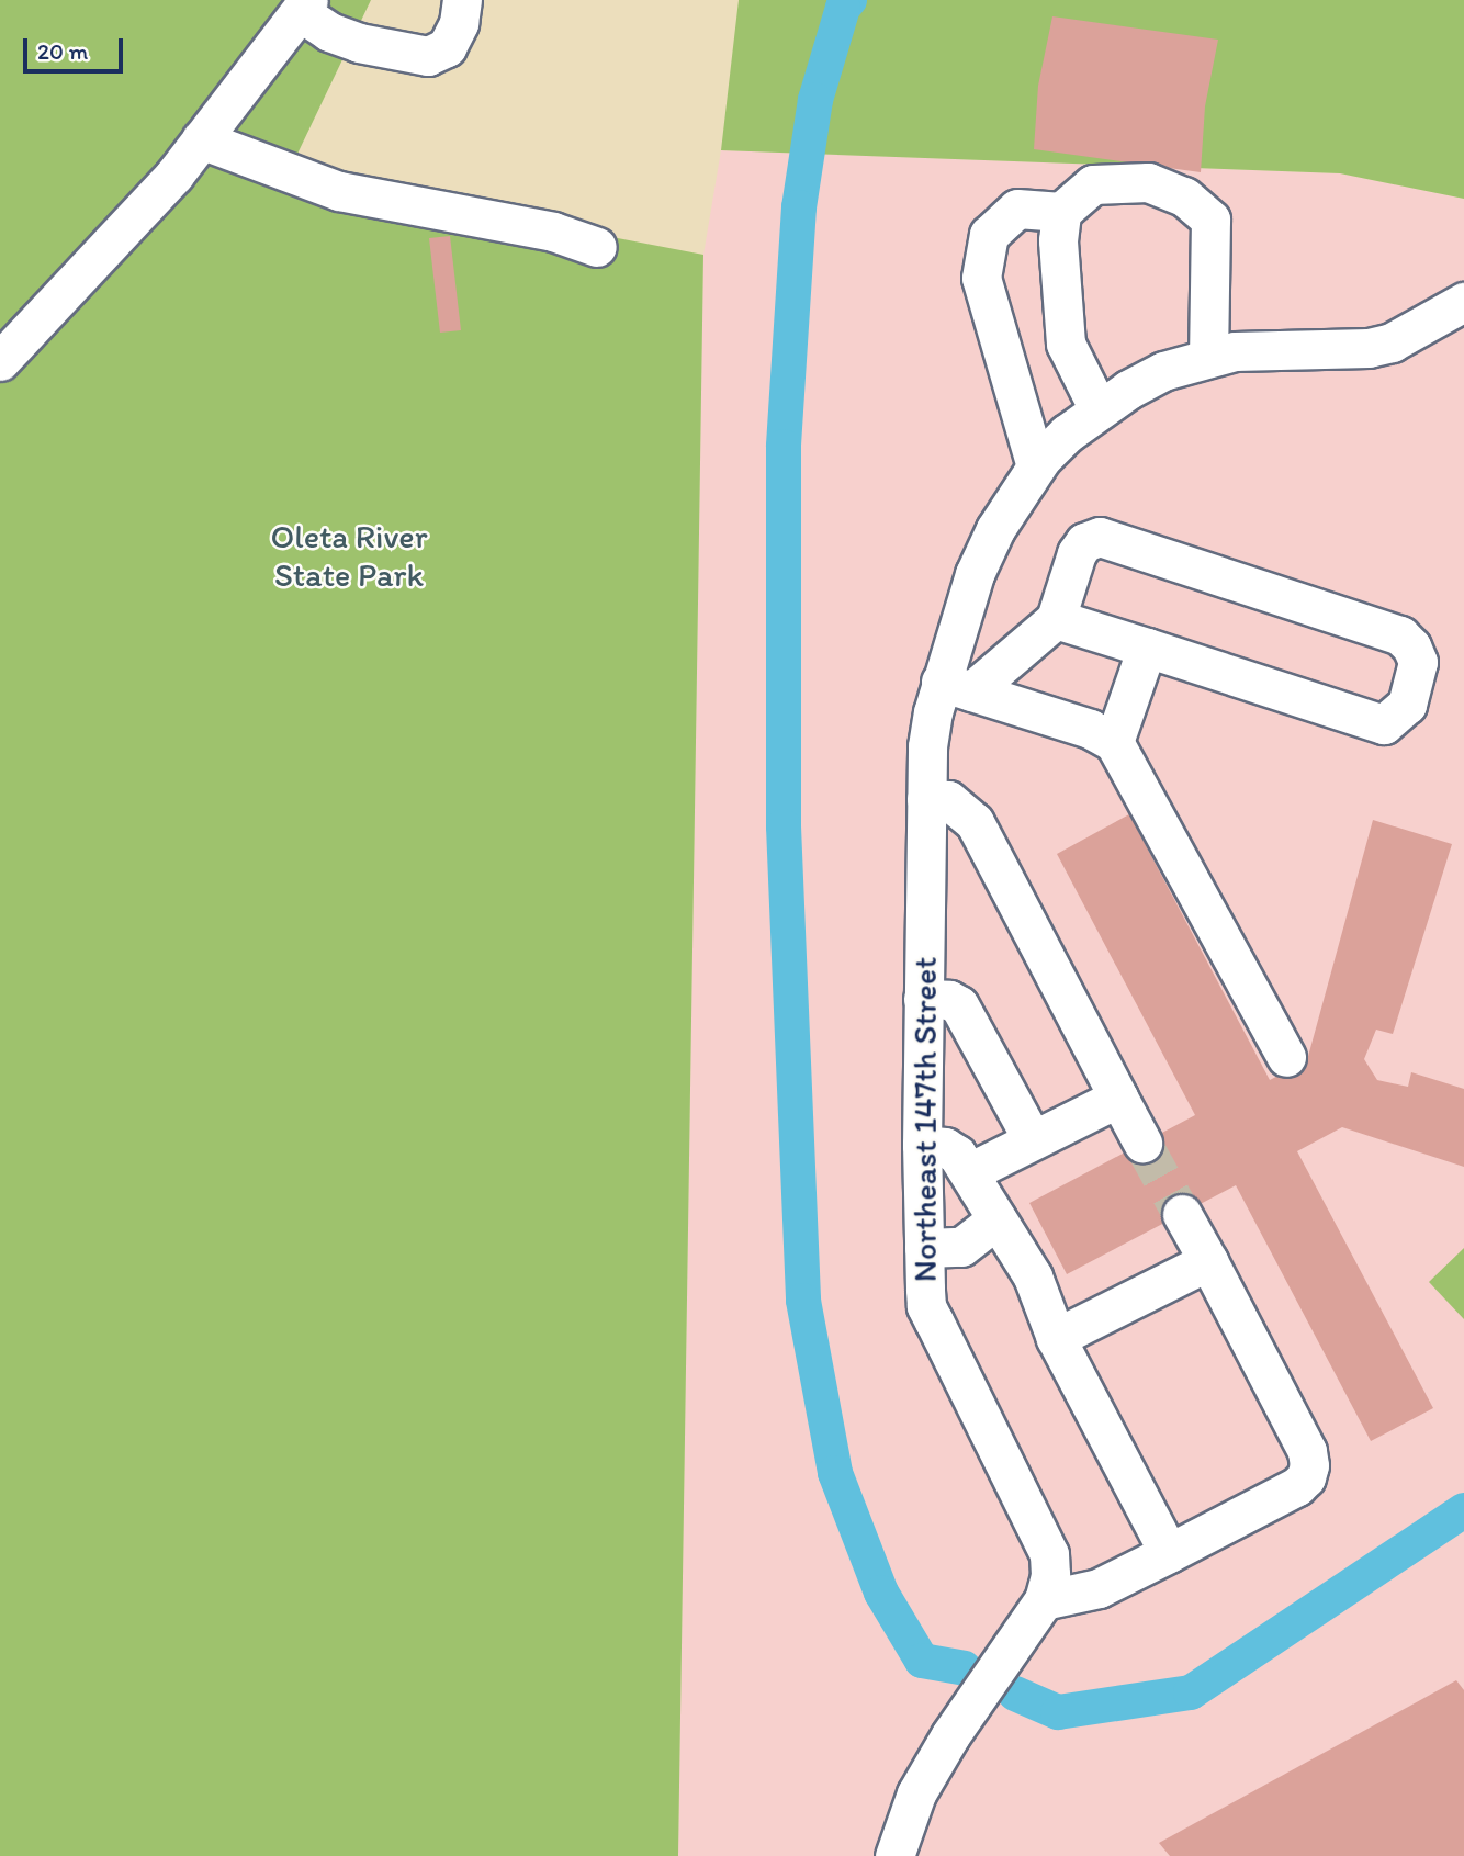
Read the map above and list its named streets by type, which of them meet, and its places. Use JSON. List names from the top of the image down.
{
  "streets": {
    "street": ["Northeast 147th Street"]
  },
  "parks": ["Oleta River State Park"],
  "scale_bar": "20 m"
}
